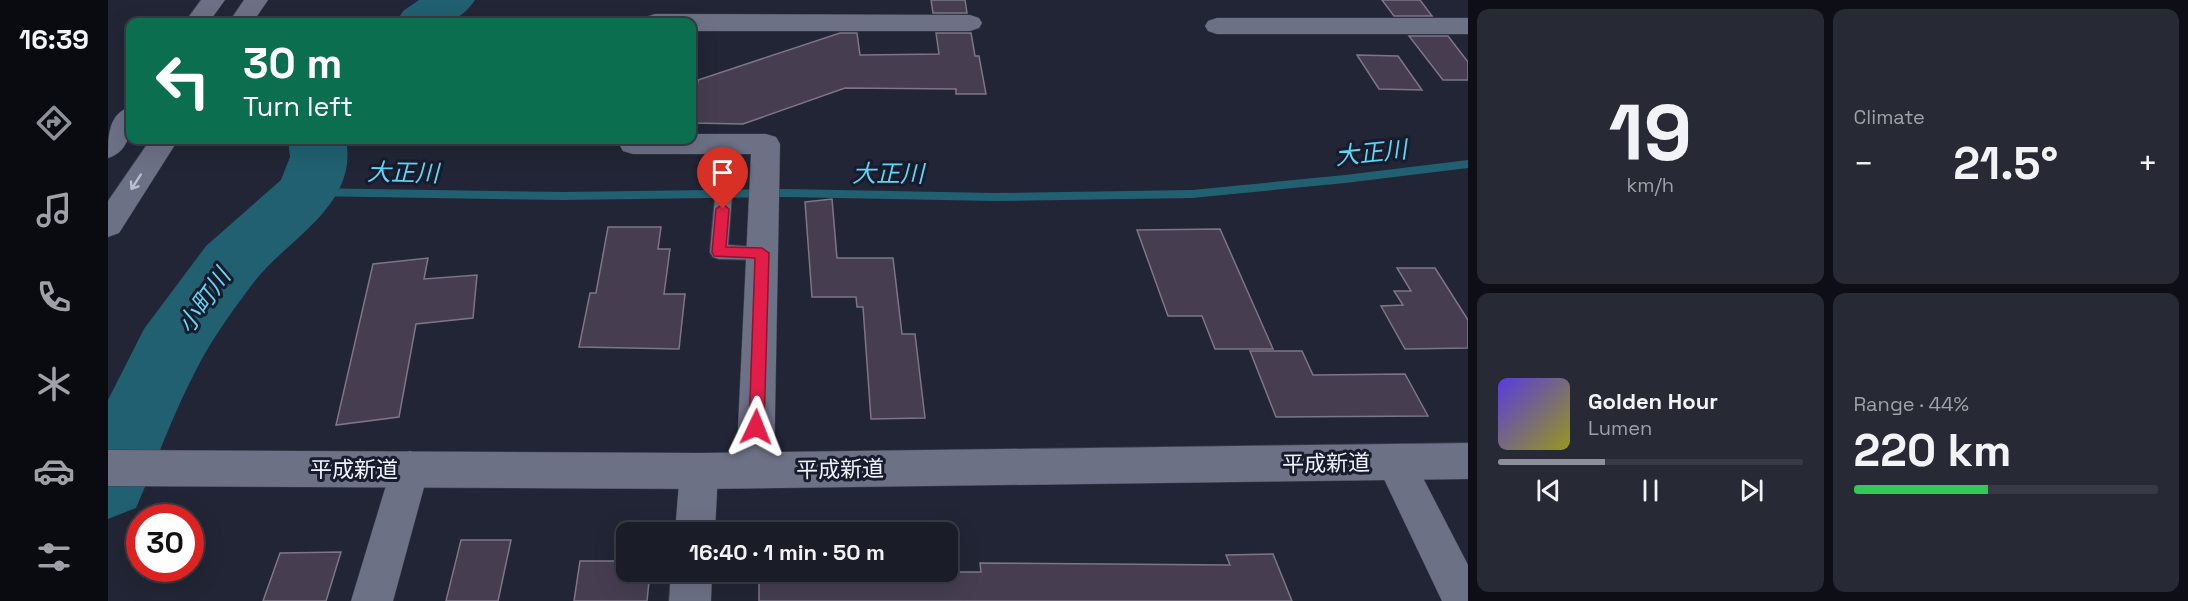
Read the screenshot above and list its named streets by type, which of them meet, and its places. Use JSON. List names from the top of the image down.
{
  "streets": {
    "street": ["平成新道"]
  },
  "water": ["大正川", "小町川"],
  "page": {
    "tabs": "16:39",
    "tile": [
      ["19", "km/h"],
      "Climate",
      ["Range · 44%", "220 km"]
    ],
    "turn": ["30 m", "Turn left"],
    "heat": ["−", "21.5°", "+"],
    "song": ["Golden Hour", "Lumen"],
    "limit": "30",
    "trip": "16:40 · 1 min · 50 m"
  }
}
